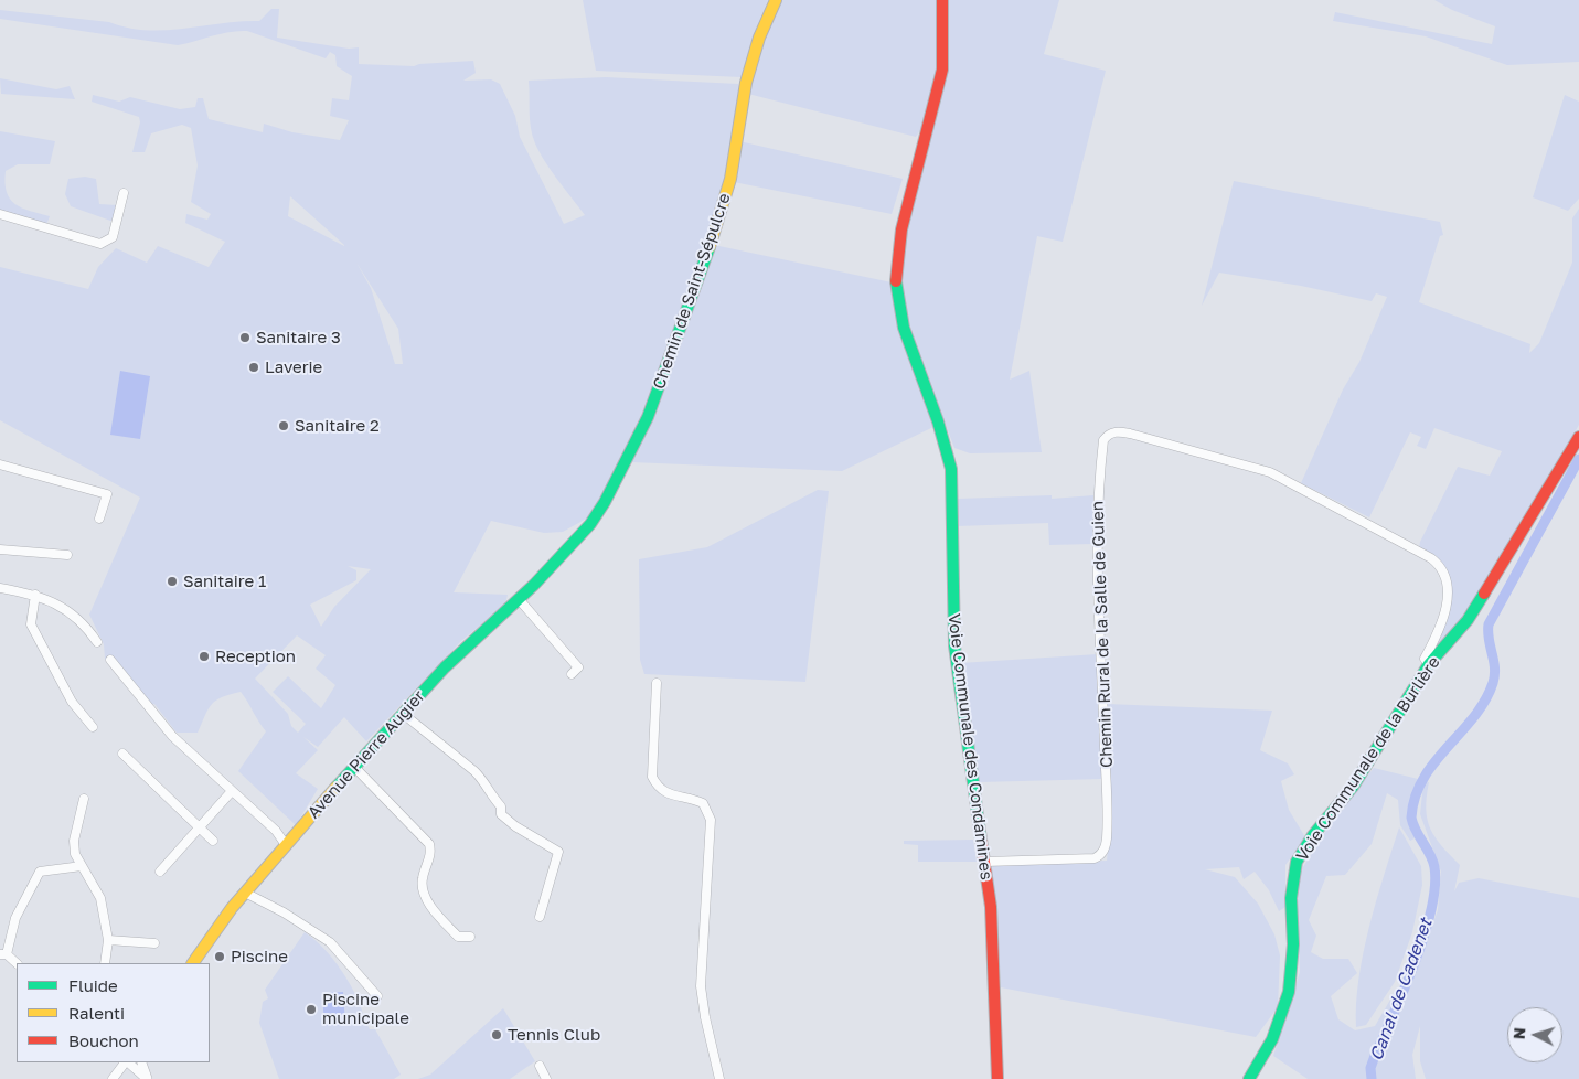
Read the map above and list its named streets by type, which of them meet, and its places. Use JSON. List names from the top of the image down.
{
  "streets": {
    "street": [
      "Chemin de Saint-Sépulcre",
      "Chemin Rural de la Salle de Guien",
      "Voie Communale des Condamines",
      "Avenue Pierre Augier",
      "Voie Communale de la Burlière"
    ]
  },
  "crossings": [
    ["Chemin de Saint-Sépulcre", "Avenue Pierre Augier"],
    ["Chemin Rural de la Salle de Guien", "Voie Communale des Condamines"],
    ["Chemin Rural de la Salle de Guien", "Voie Communale de la Burlière"]
  ],
  "water": ["Canal de Cadenet"],
  "places": [
    "Sanitaire 3",
    "Laverie",
    "Sanitaire 2",
    "Sanitaire 1",
    "Reception",
    "Piscine",
    "Piscine municipale",
    "Tennis Club"
  ],
  "legend": ["Fluide", "Ralenti", "Bouchon"],
  "north": "left"
}
